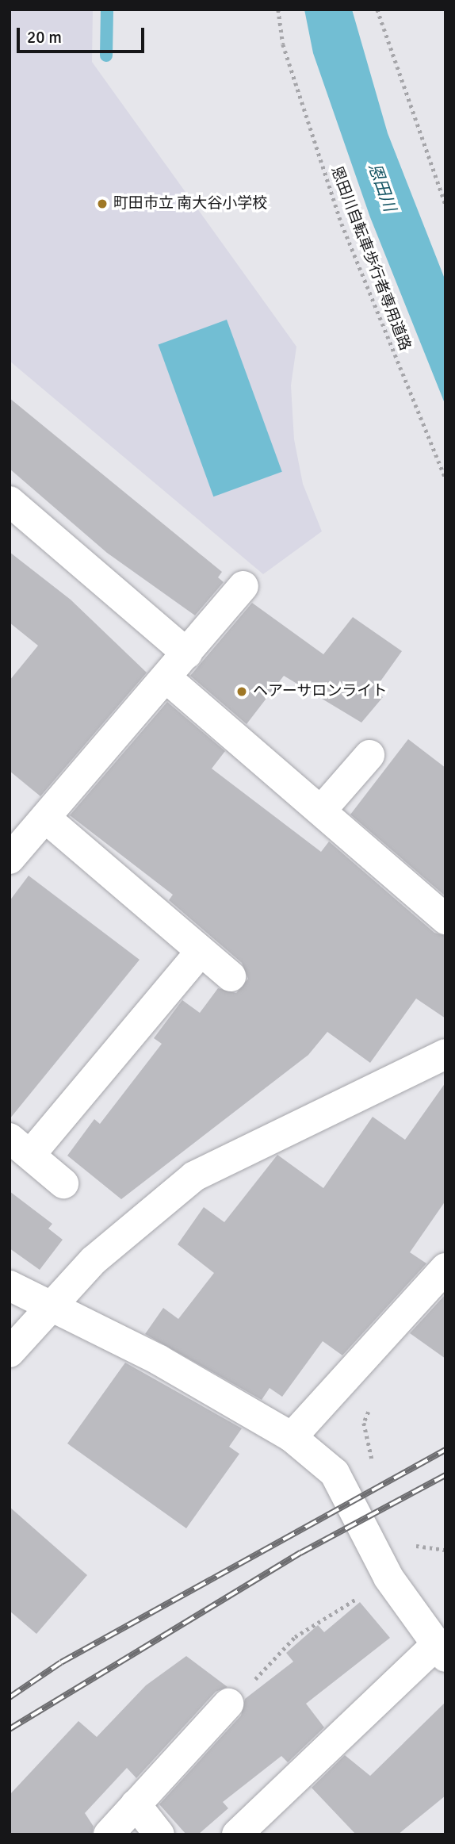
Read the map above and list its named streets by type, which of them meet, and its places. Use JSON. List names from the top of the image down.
{
  "streets": {
    "path": ["恩田川自転車歩行者専用道路"]
  },
  "water": ["恩田川"],
  "places": ["町田市立 南大谷小学校", "ヘアーサロンライト"],
  "scale_bar": "20 m"
}
